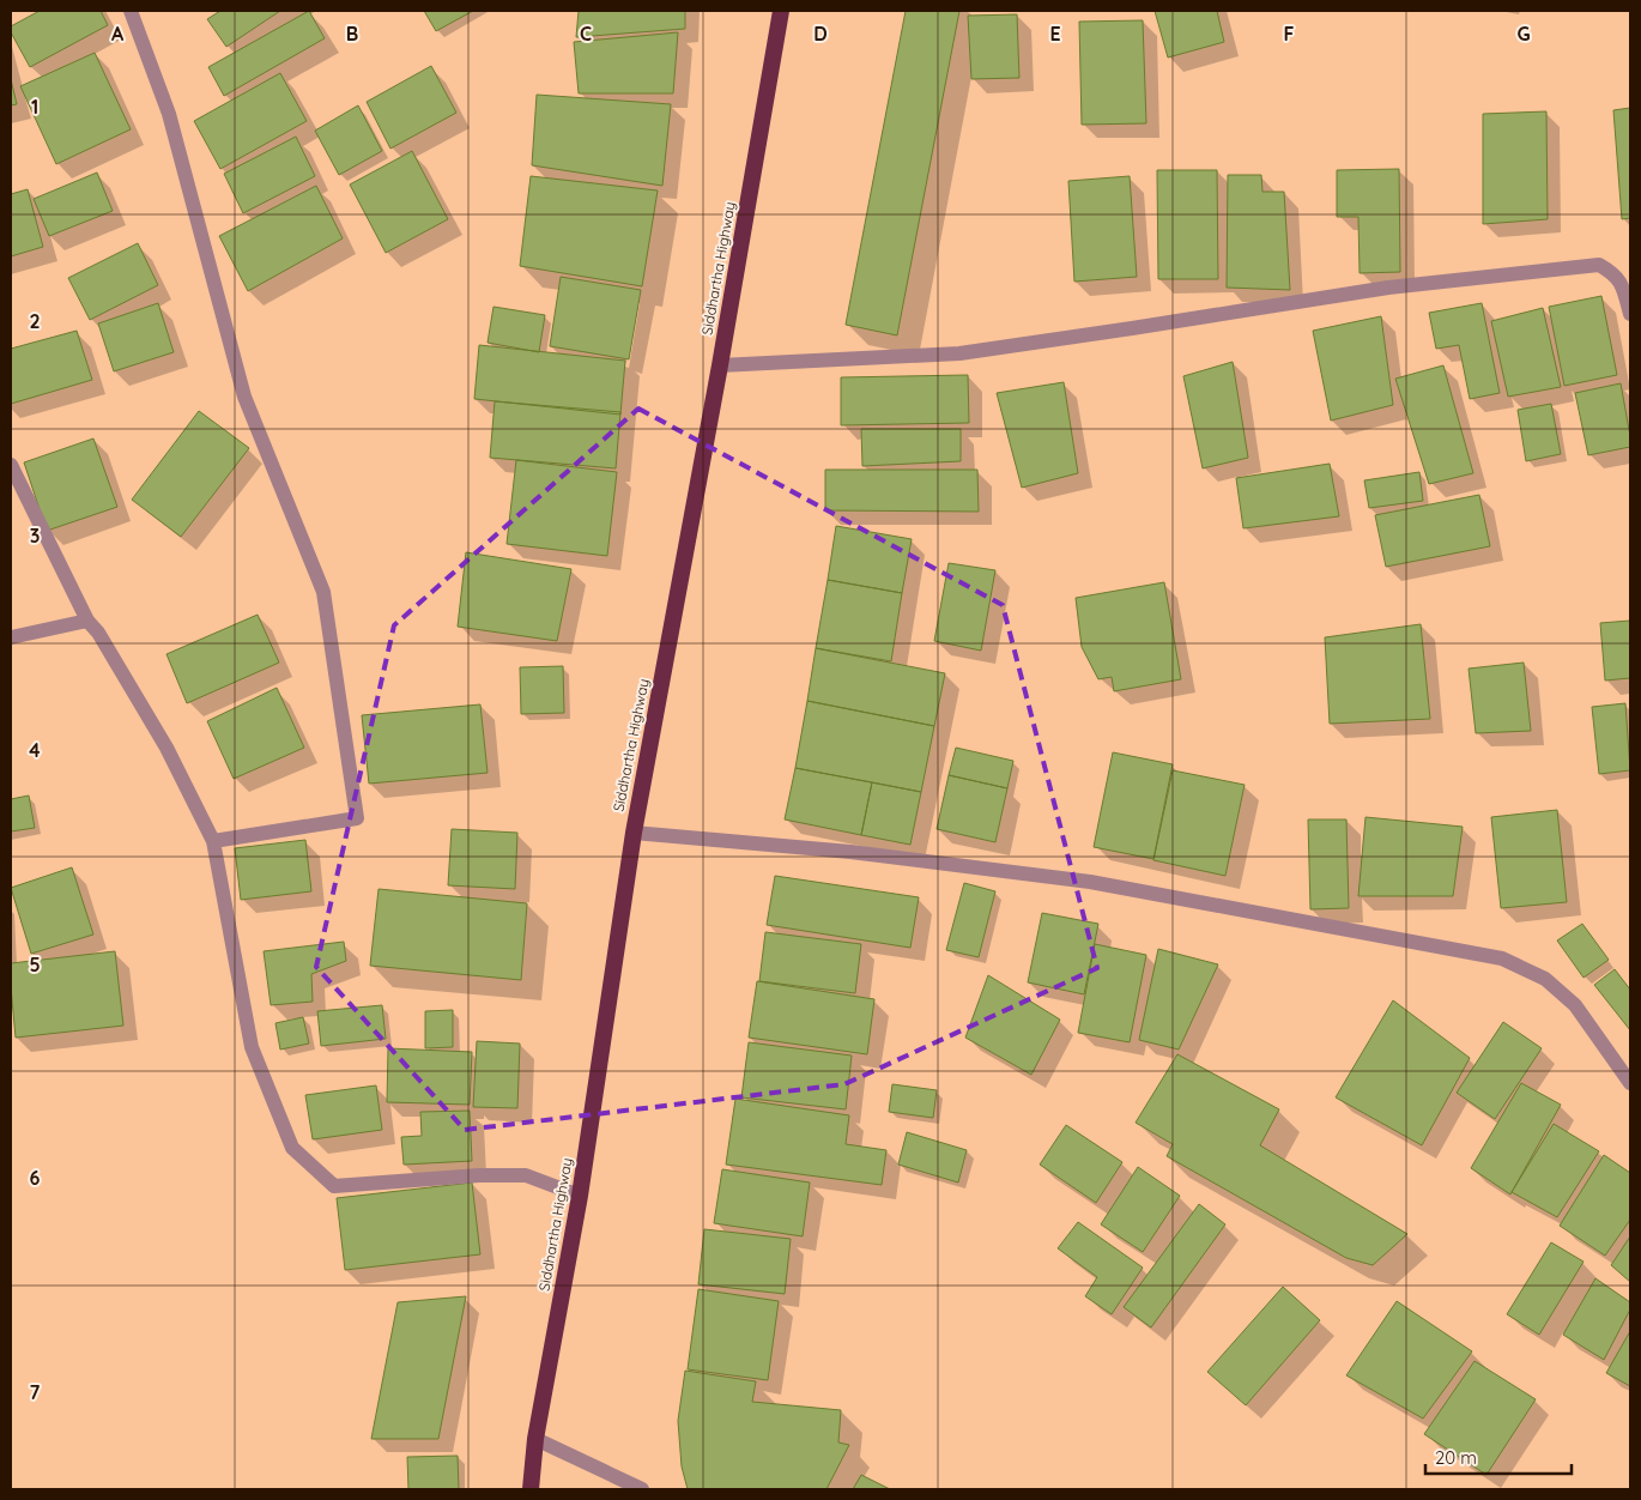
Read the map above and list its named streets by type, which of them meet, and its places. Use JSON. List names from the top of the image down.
{
  "streets": {
    "highway": ["Siddhartha Highway"]
  },
  "scale_bar": "20 m",
  "grid": {
    "columns": [
      "A",
      "B",
      "C",
      "D",
      "E",
      "F",
      "G"
    ],
    "rows": [
      "1",
      "2",
      "3",
      "4",
      "5",
      "6",
      "7"
    ]
  }
}
